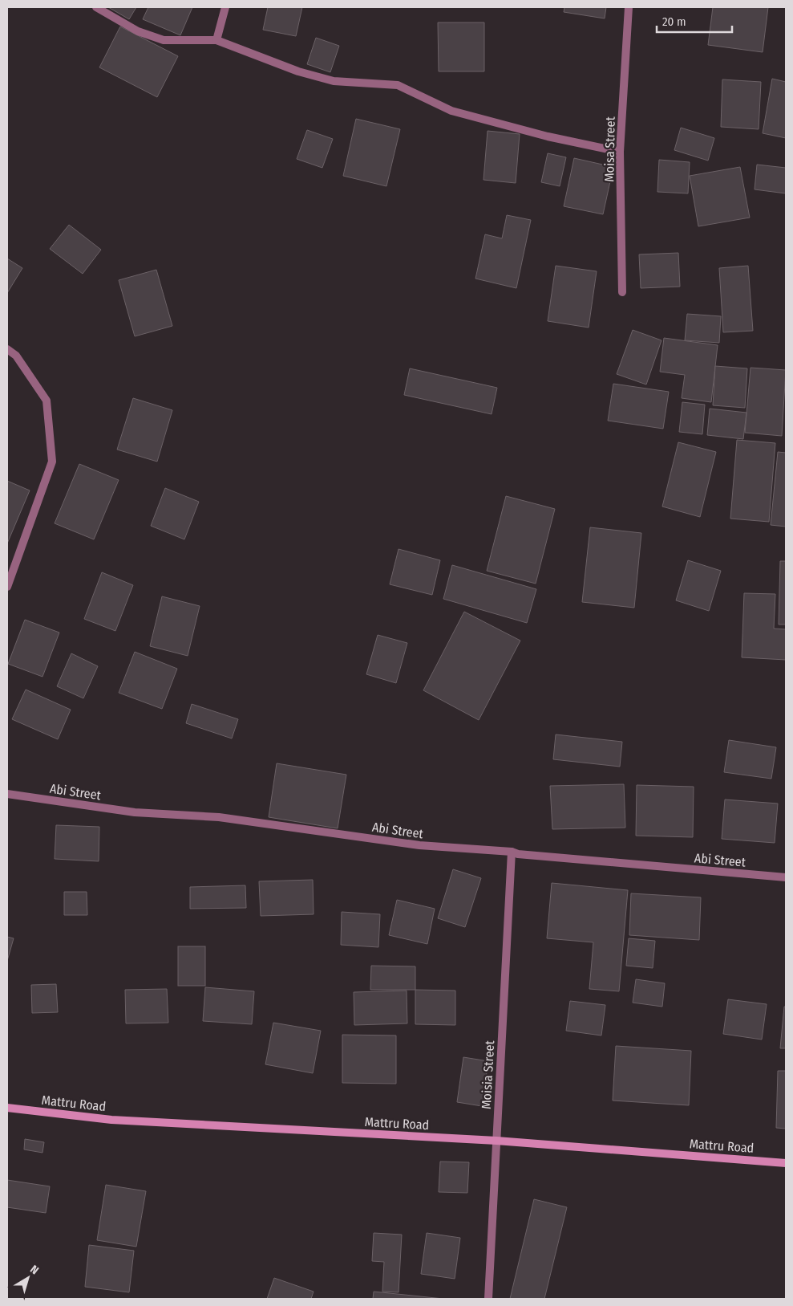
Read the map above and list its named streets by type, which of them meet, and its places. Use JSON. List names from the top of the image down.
{
  "streets": {
    "main road": ["Mattru Road"],
    "street": ["Moisa Street", "Abi Street", "Moisia Street"]
  },
  "crossings": [
    ["Abi Street", "Moisia Street"],
    ["Moisia Street", "Mattru Road"]
  ],
  "scale_bar": "20 m",
  "north": "top right"
}
